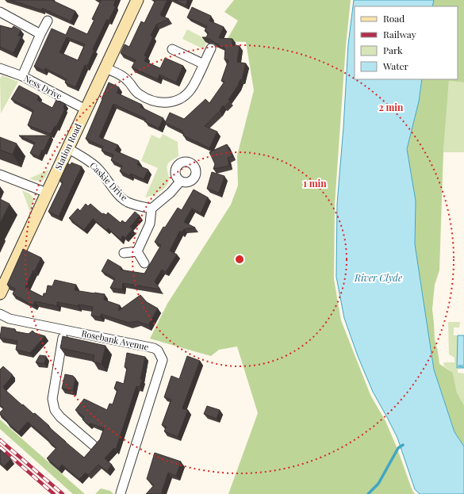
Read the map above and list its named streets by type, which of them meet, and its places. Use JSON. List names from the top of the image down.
{
  "streets": {
    "street": [
      "Ness Drive",
      "Station Road",
      "Caskie Drive",
      "Rosebank Avenue"
    ]
  },
  "crossings": [
    ["Ness Drive", "Station Road"],
    ["Station Road", "Caskie Drive"]
  ],
  "water": ["River Clyde"],
  "legend": [
    "Road",
    "Railway",
    "Park",
    "Water"
  ],
  "rings": ["2 min", "1 min"]
}
